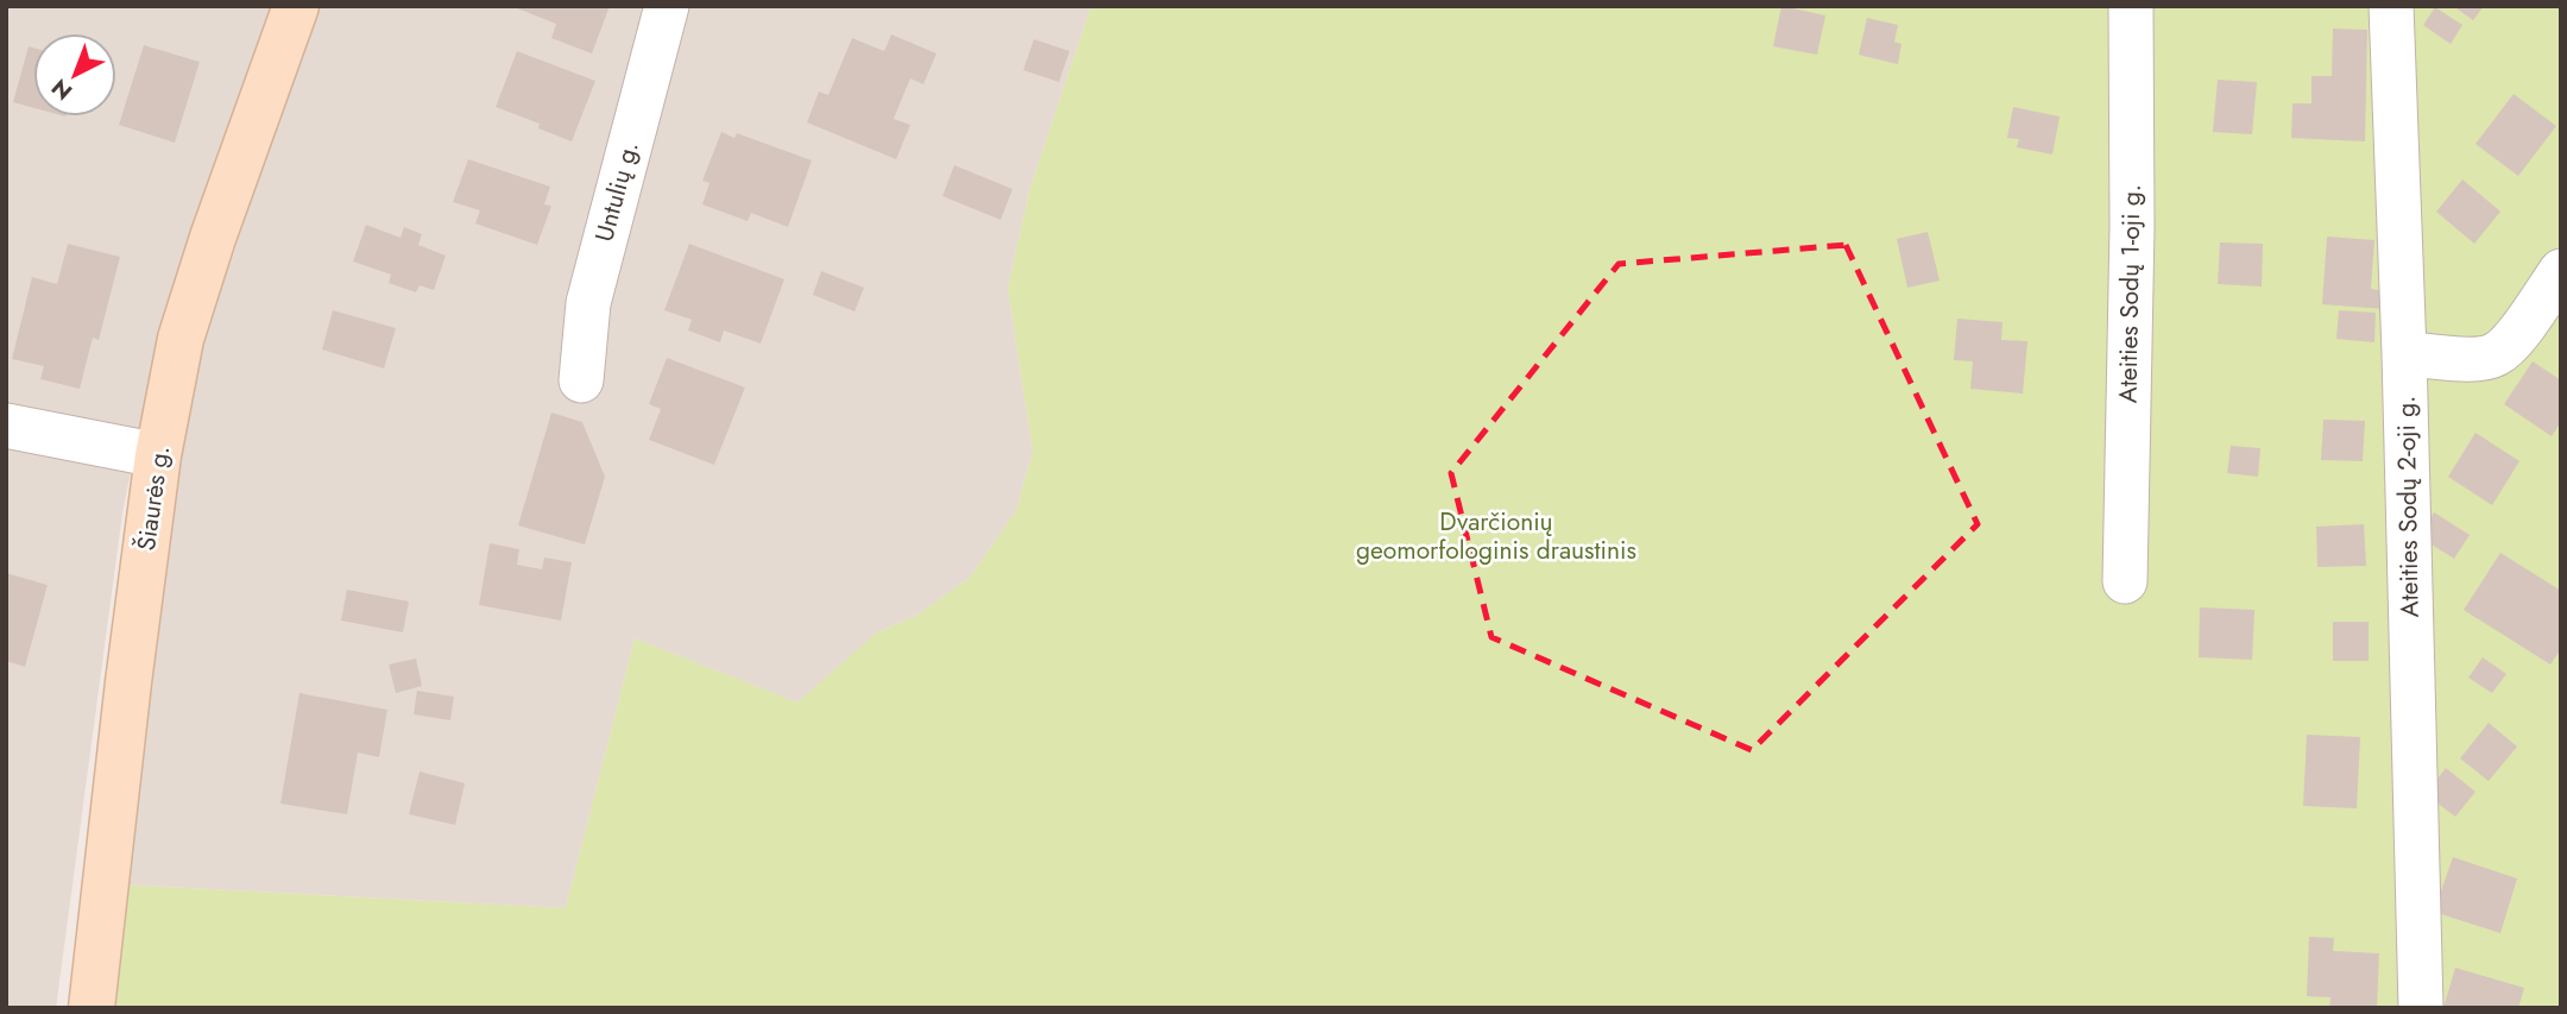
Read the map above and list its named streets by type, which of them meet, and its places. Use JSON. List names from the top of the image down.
{
  "streets": {
    "main road": ["Šiaurės g."],
    "street": ["Untulių g.", "Ateities Sodų 1-oji g.", "Ateities Sodų 2-oji g."]
  },
  "parks": ["Dvarčionių geomorfologinis draustinis"],
  "north": "bottom left"
}
